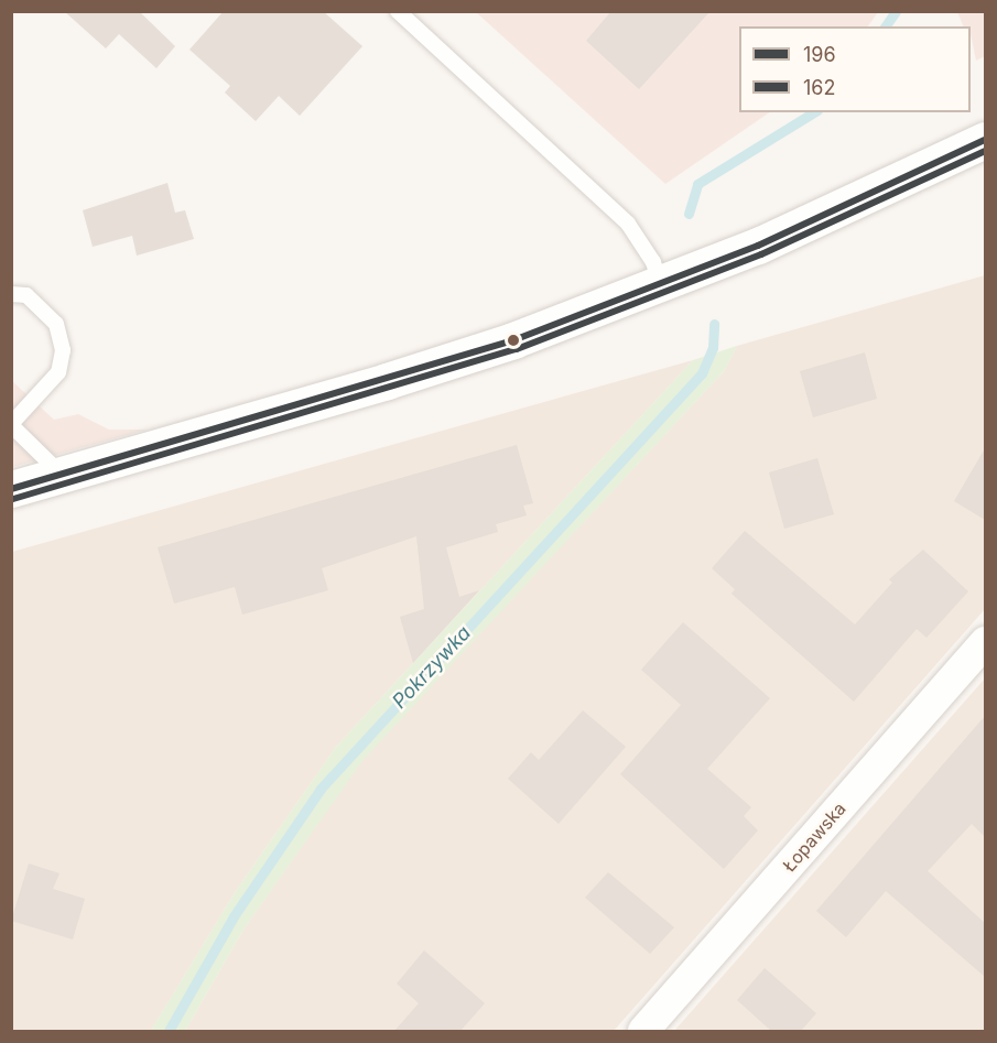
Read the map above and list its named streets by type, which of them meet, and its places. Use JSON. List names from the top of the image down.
{
  "streets": {
    "street": ["Łopawska"]
  },
  "water": ["Pokrzywka"],
  "lines": ["transit line 196", "transit line 162"],
  "legend": ["196", "162"]
}
